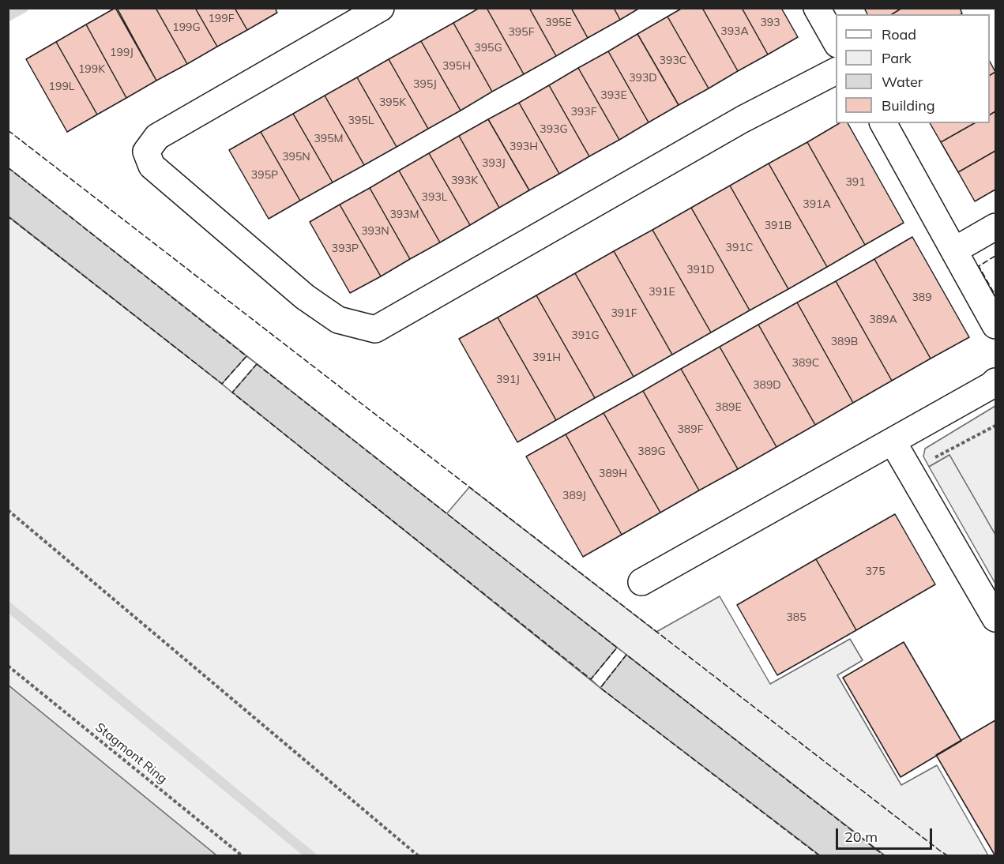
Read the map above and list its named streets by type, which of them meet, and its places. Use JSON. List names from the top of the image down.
{
  "streets": {
    "path": ["Stagmont Ring"]
  },
  "house_numbers": [
    "199F",
    "395E",
    "393",
    "199G",
    "393A",
    "395F",
    "395G",
    "199J",
    "393C",
    "395H",
    "199K",
    "393D",
    "395J",
    "199L",
    "393E",
    "395K",
    "393F",
    "395L",
    "393G",
    "395M",
    "393H",
    "395N",
    "393J",
    "395P",
    "393K",
    "391",
    "393L",
    "391A",
    "393M",
    "391B",
    "393N",
    "391C",
    "393P",
    "391D",
    "391E",
    "389",
    "391F",
    "389A",
    "391G",
    "389B",
    "391H",
    "389C",
    "391J",
    "389D",
    "389E",
    "389F",
    "389G",
    "389H",
    "389J",
    "375",
    "385"
  ],
  "legend": [
    "Road",
    "Park",
    "Water",
    "Building"
  ],
  "scale_bar": "20 m"
}
